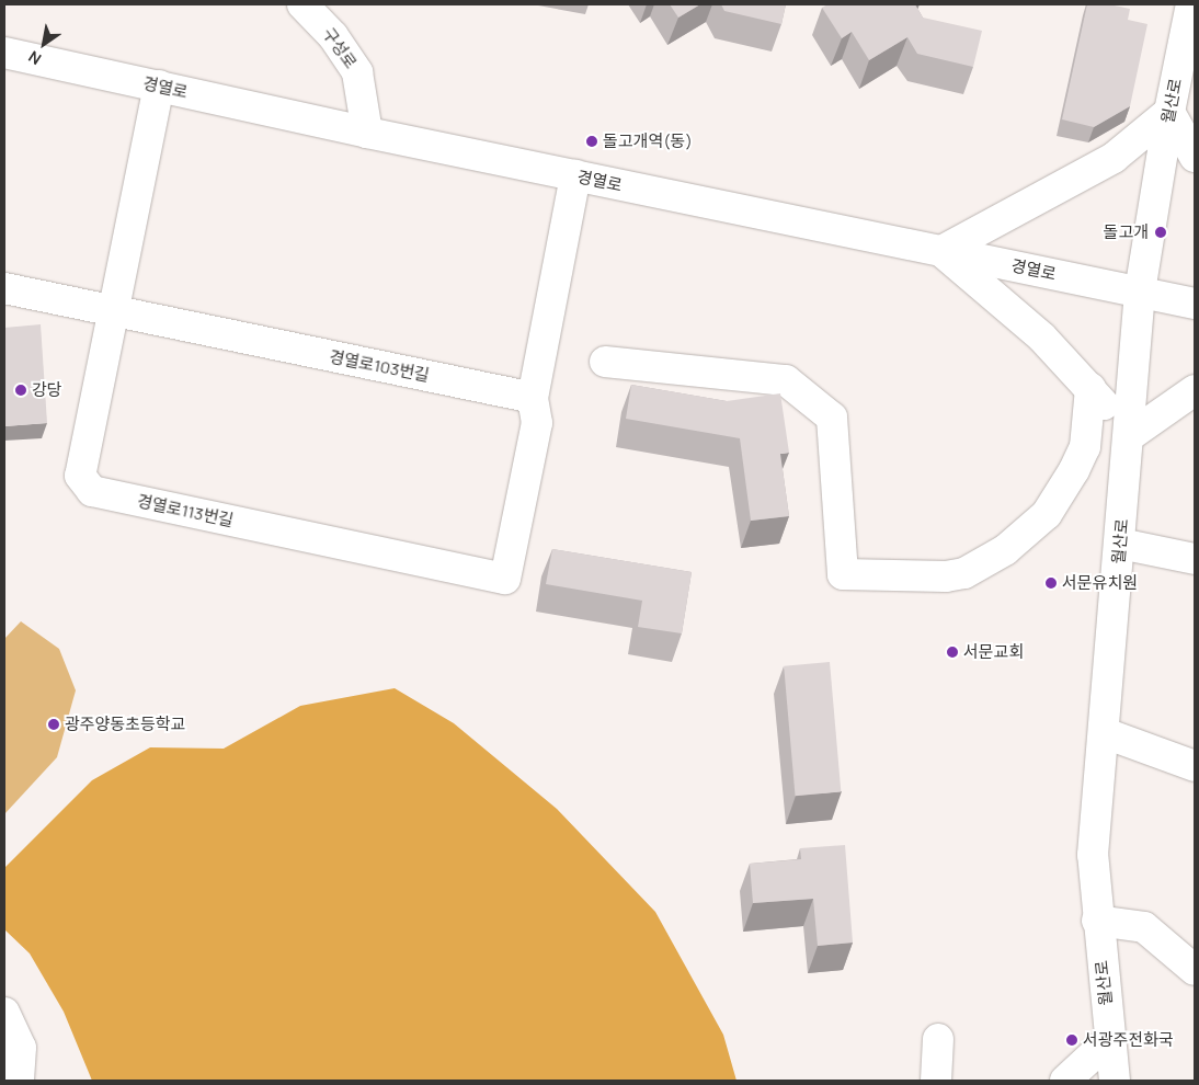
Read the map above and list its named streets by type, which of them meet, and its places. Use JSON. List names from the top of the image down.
{
  "streets": {
    "street": [
      "구성로",
      "경열로",
      "월산로",
      "경열로103번길",
      "경열로113번길"
    ]
  },
  "crossings": [
    ["구성로", "경열로"],
    ["경열로", "월산로"],
    ["경열로", "경열로113번길"],
    ["경열로103번길", "경열로113번길"]
  ],
  "places": [
    "돌고개역(동)",
    "돌고개",
    "강당",
    "서문유치원",
    "서문교회",
    "광주양동초등학교",
    "서광주전화국"
  ],
  "north": "bottom left"
}
